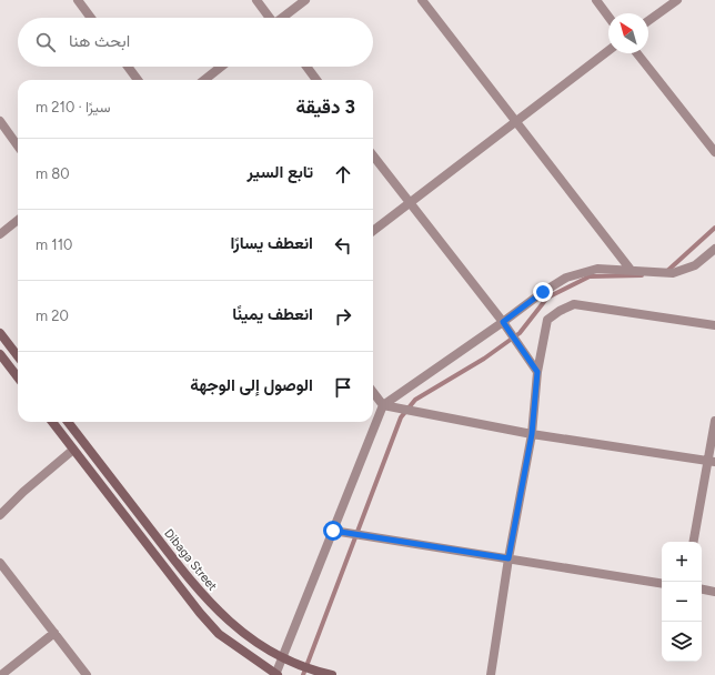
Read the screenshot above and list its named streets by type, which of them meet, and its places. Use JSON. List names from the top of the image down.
{
  "streets": {
    "main road": ["Dibaga Street"]
  },
  "north": "top left",
  "page": {
    "search": "ابحث هنا",
    "heading": ["3 دقيقة", "سيرًا · 210 m"],
    "list": [
      ["تابع السير", "80 m"],
      ["انعطف يسارًا", "110 m"],
      ["انعطف يمينًا", "20 m"],
      "الوصول إلى الوجهة"
    ],
    "map_buttons": ["+", "−"]
  }
}
